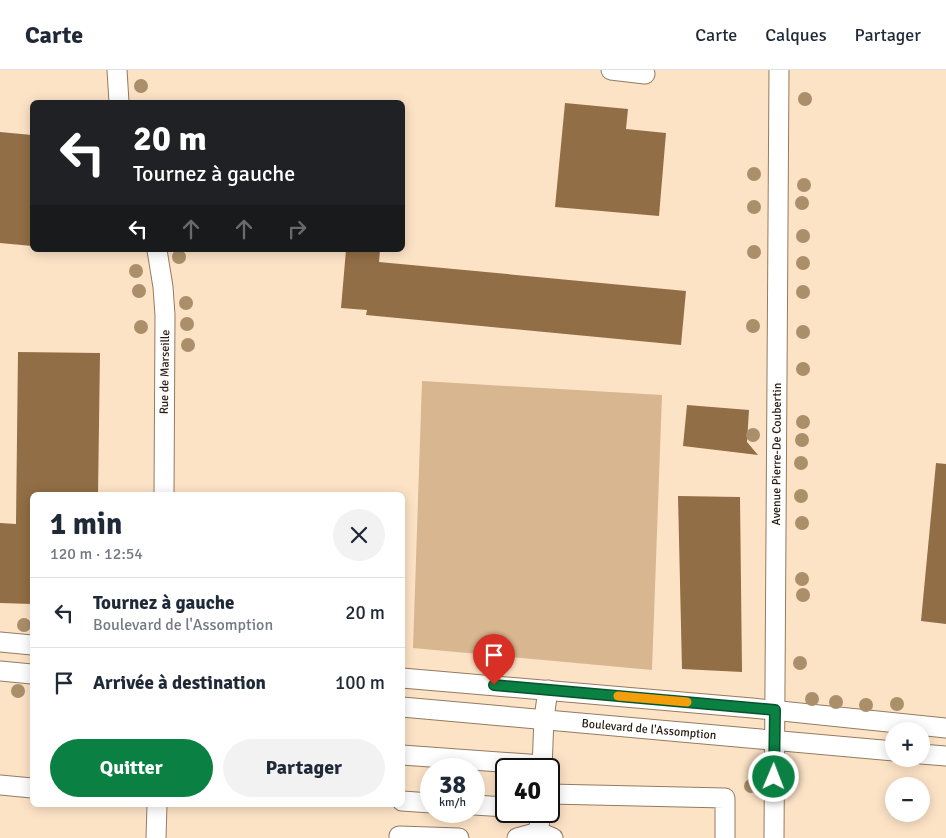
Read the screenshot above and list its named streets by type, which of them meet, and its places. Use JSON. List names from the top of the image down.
{
  "streets": {
    "street": ["Rue de Marseille", "Avenue Pierre-De Coubertin", "Boulevard de l'Assomption"]
  },
  "crossings": [
    ["Avenue Pierre-De Coubertin", "Boulevard de l'Assomption"]
  ],
  "page": {
    "header": "Carte",
    "nav": ["Carte", "Calques", "Partager"],
    "turn": ["20 m", "Tournez à gauche"],
    "heading": ["1 min", "120 m · 12:54"],
    "list": [
      {
        "name": "Tournez à gauche",
        "note": "Boulevard de l'Assomption",
        "value": "20 m"
      },
      {
        "name": "Arrivée à destination",
        "value": "100 m"
      }
    ],
    "map_buttons": ["+", "−"],
    "buttons": ["Quitter", "Partager"],
    "speed": "38 km/h",
    "limit": "40"
  }
}
